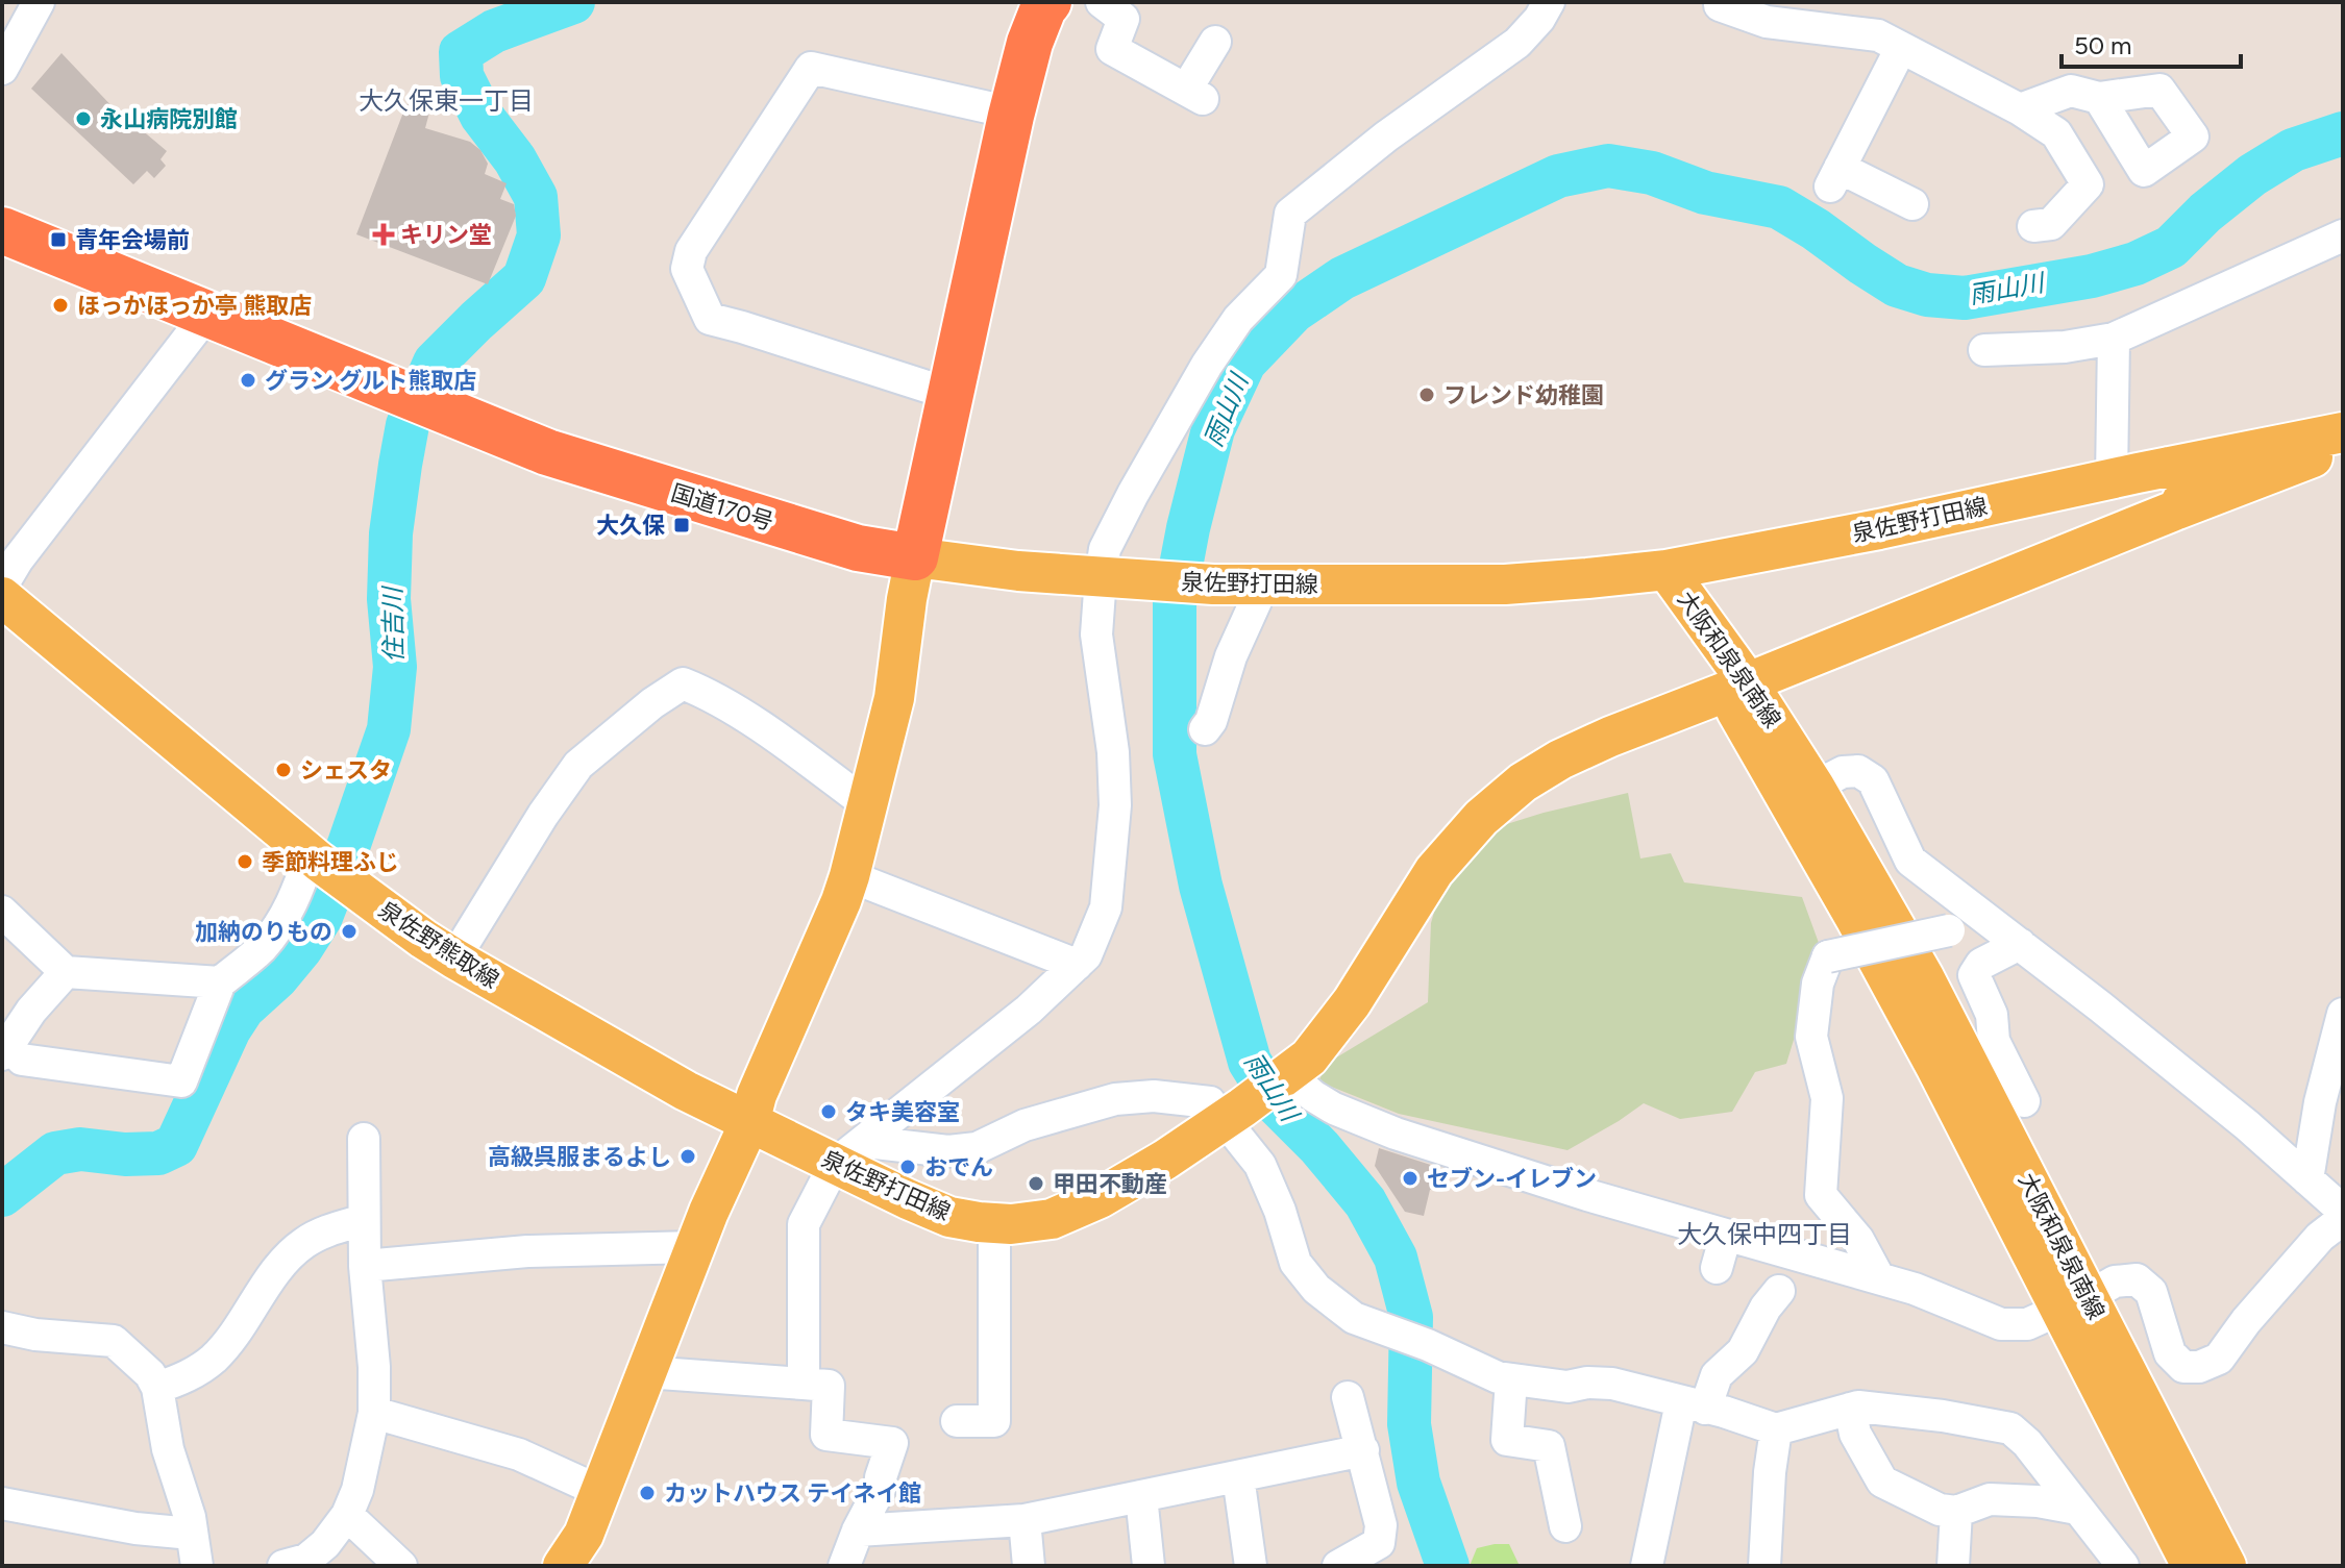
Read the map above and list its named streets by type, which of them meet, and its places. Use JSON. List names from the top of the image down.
{
  "streets": {
    "highway": ["国道170号"],
    "main road": ["泉佐野打田線", "大阪和泉泉南線", "泉佐野熊取線"]
  },
  "crossings": [
    ["国道170号", "泉佐野打田線"],
    ["泉佐野打田線", "大阪和泉泉南線"],
    ["泉佐野打田線", "泉佐野熊取線"]
  ],
  "districts": ["大久保東一丁目", "大久保中四丁目"],
  "water": ["雨山川", "住吉川"],
  "places": {
    "other": [
      "永山病院別館",
      "ほっかほっか亭 熊取店",
      "グラン グルト熊取店",
      "フレンド幼稚園",
      "シェスタ",
      "季節料理ふじ",
      "加納のりもの",
      "タキ美容室",
      "高級呉服まるよし",
      "おでん",
      "セブン-イレブン",
      "甲田不動産",
      "カットハウス テイネイ館"
    ],
    "health": ["キリン堂"],
    "transit": ["青年会場前", "大久保"]
  },
  "scale_bar": "50 m"
}
